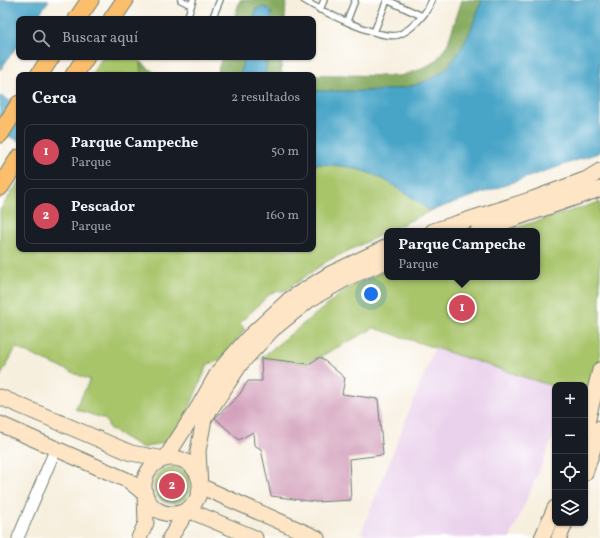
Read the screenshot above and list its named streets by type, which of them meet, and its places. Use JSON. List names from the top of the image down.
{
  "page": {
    "search": "Buscar aquí",
    "heading": ["Cerca", "2 resultados"],
    "list": [
      {
        "mark": "1",
        "name": "Parque Campeche",
        "note": "Parque",
        "value": "50 m"
      },
      {
        "mark": "2",
        "name": "Pescador",
        "note": "Parque",
        "value": "160 m"
      }
    ],
    "popup": ["Parque Campeche", "Parque"],
    "pins": ["1", "2"],
    "map_buttons": ["+", "−"]
  }
}
